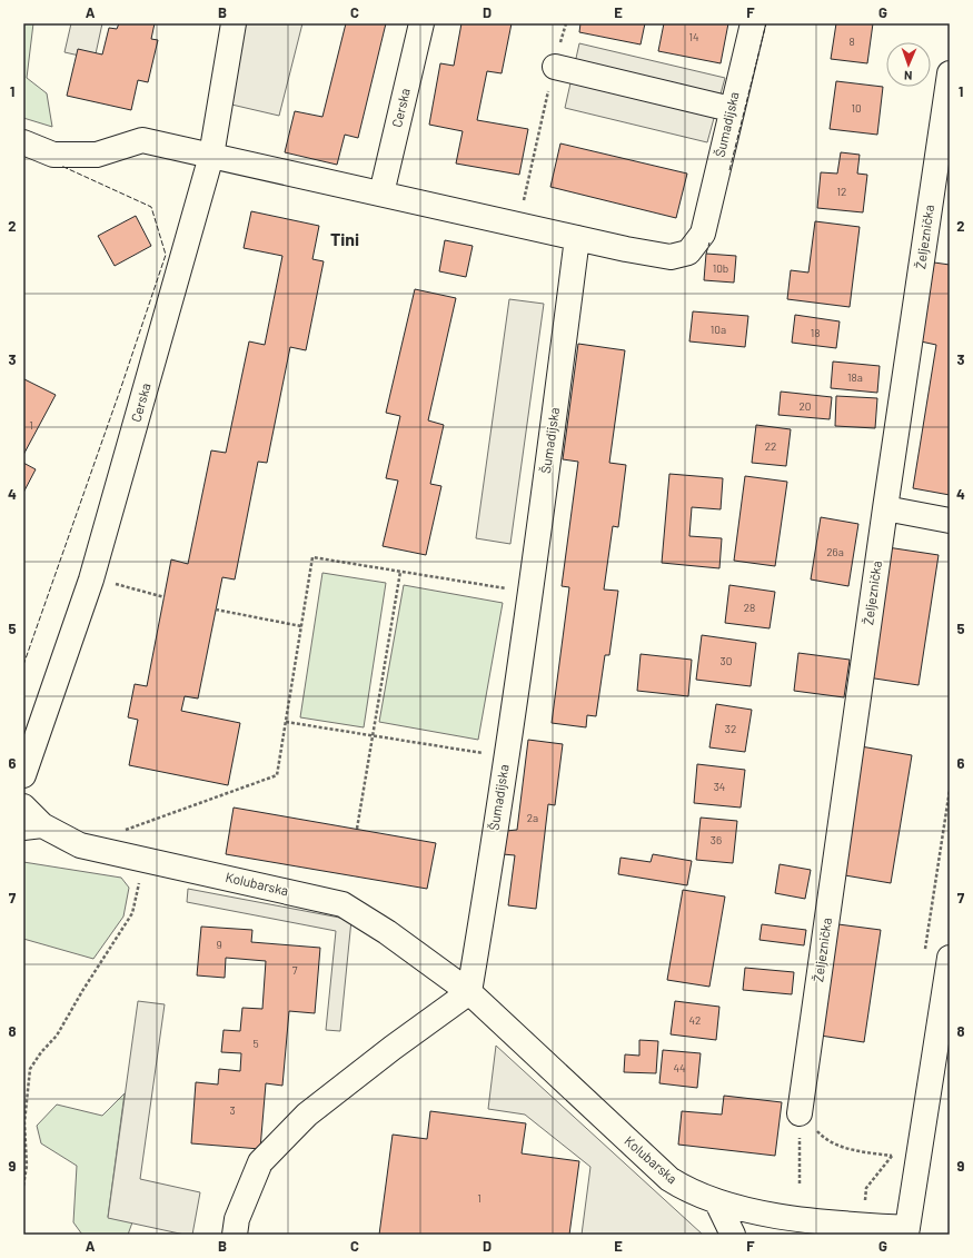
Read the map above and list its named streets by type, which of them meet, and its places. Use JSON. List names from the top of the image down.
{
  "streets": {
    "street": [
      "Cerska",
      "Šumadijska",
      "Željeznička",
      "Kolubarska"
    ]
  },
  "crossings": [
    ["Šumadijska", "Kolubarska"]
  ],
  "districts": ["Tini"],
  "house_numbers": [
    "14",
    "8",
    "10",
    "12",
    "10b",
    "10a",
    "18",
    "18a",
    "20",
    "1",
    "22",
    "26a",
    "28",
    "30",
    "32",
    "34",
    "2a",
    "36",
    "9",
    "7",
    "42",
    "5",
    "44",
    "3",
    "1"
  ],
  "north": "bottom",
  "grid": {
    "columns": [
      "A",
      "B",
      "C",
      "D",
      "E",
      "F",
      "G"
    ],
    "rows": [
      "1",
      "2",
      "3",
      "4",
      "5",
      "6",
      "7",
      "8",
      "9"
    ]
  }
}
